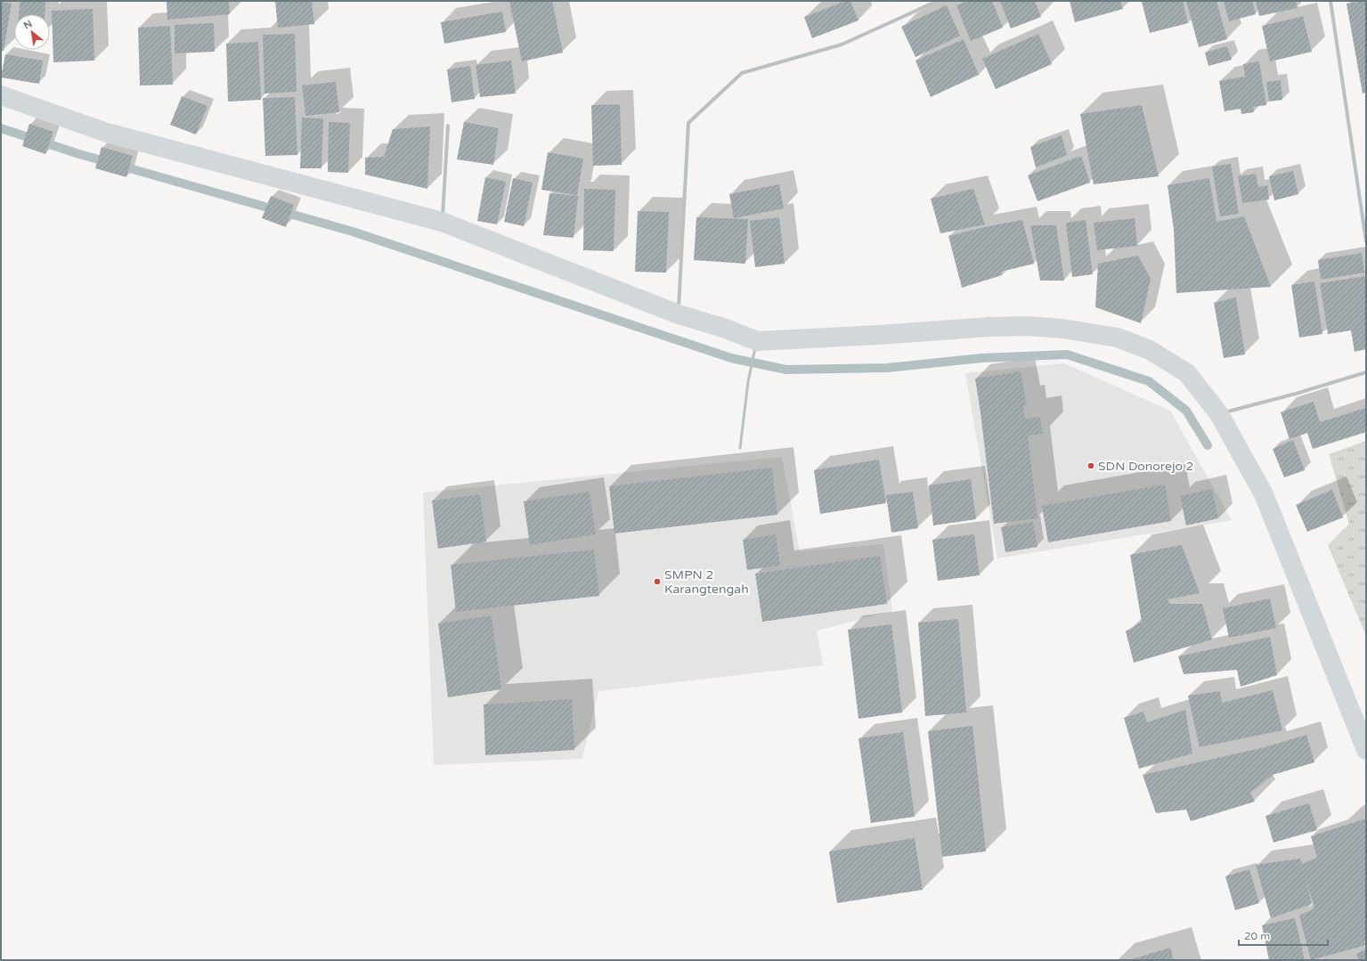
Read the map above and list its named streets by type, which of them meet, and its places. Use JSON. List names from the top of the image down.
{
  "places": ["SDN Donorejo 2", "SMPN 2 Karangtengah"],
  "scale_bar": "20 m",
  "north": "top left"
}
